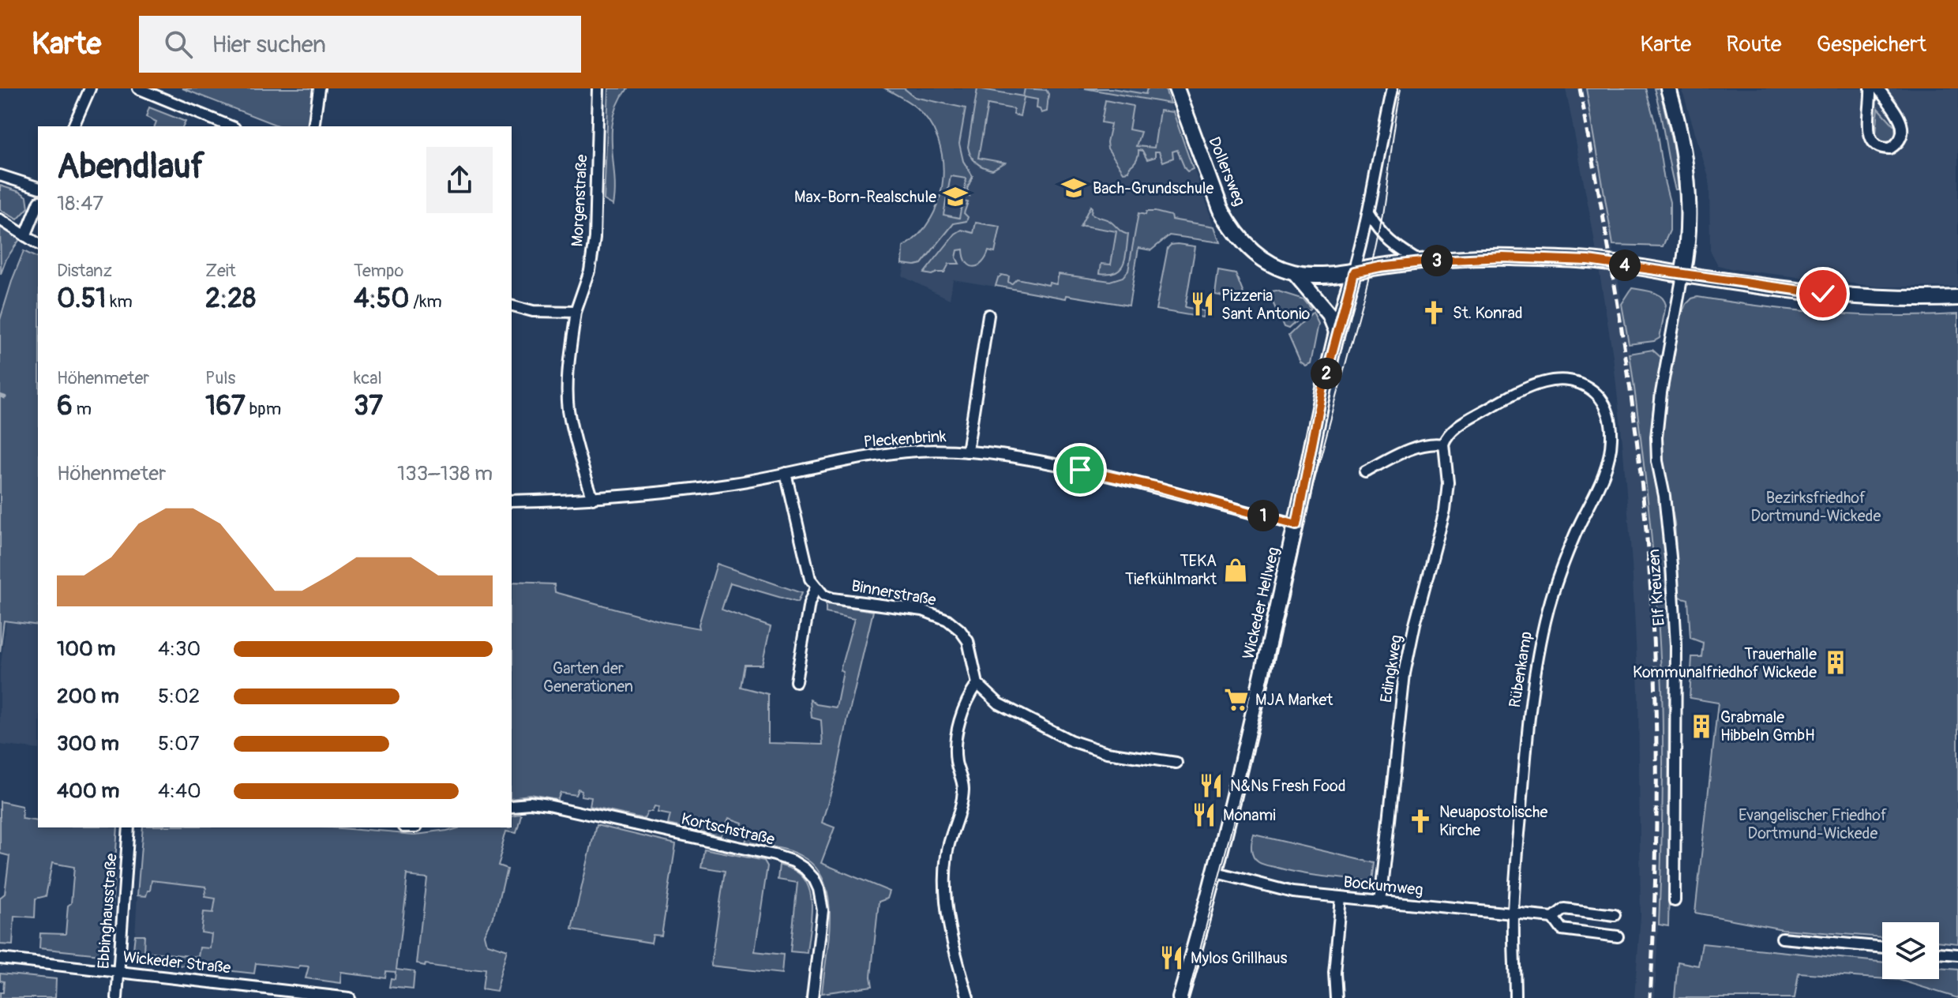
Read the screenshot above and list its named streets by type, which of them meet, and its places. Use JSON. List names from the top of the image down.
{
  "streets": {
    "main road": ["Dollersweg", "Wickeder Hellweg"],
    "street": [
      "Morgenstraße",
      "Pleckenbrink",
      "Elf Kreuzen",
      "Binnerstraße",
      "Edingkweg",
      "Rübenkamp",
      "Kortschstraße",
      "Bockumweg",
      "Ebbinghausstraße",
      "Wickeder Straße"
    ]
  },
  "crossings": [
    ["Dollersweg", "Elf Kreuzen"],
    ["Dollersweg", "Wickeder Hellweg"],
    ["Morgenstraße", "Pleckenbrink"],
    ["Pleckenbrink", "Wickeder Hellweg"],
    ["Wickeder Hellweg", "Bockumweg"],
    ["Edingkweg", "Rübenkamp"],
    ["Edingkweg", "Bockumweg"],
    ["Rübenkamp", "Bockumweg"],
    ["Ebbinghausstraße", "Wickeder Straße"]
  ],
  "parks": ["Bezirksfriedhof Dortmund-Wickede", "Garten der Generationen", "Evangelischer Friedhof Dortmund-Wickede"],
  "places": {
    "school or university": ["Bach-Grundschule", "Max-Born-Realschule"],
    "restaurant": [
      "Pizzeria Sant Antonio",
      "N&Ns Fresh Food",
      "Monami",
      "Mylos Grillhaus"
    ],
    "church": ["St. Konrad", "Neuapostolische Kirche"],
    "shop": ["TEKA Tiefkühlmarkt"],
    "building": ["Trauerhalle Kommunalfriedhof Wickede", "Grabmale Hibbeln GmbH"],
    "supermarket": ["MJA Market"]
  },
  "page": {
    "header": "Karte",
    "search": "Hier suchen",
    "nav": ["Karte", "Route", "Gespeichert"],
    "heading": ["Abendlauf", "18:47"],
    "stats": [
      ["Distanz", "0.51 km"],
      ["Zeit", "2:28"],
      ["Tempo", "4:50 /km"],
      ["Höhenmeter", "6 m"],
      ["Puls", "167 bpm"],
      ["kcal", "37"]
    ],
    "pins": [
      "3",
      "4",
      "2",
      "1"
    ],
    "chart": ["Höhenmeter", "133–138 m"],
    "list": [
      {
        "name": "100 m",
        "note": "4:30"
      },
      {
        "name": "200 m",
        "note": "5:02"
      },
      {
        "name": "300 m",
        "note": "5:07"
      },
      {
        "name": "400 m",
        "note": "4:40"
      }
    ]
  }
}
